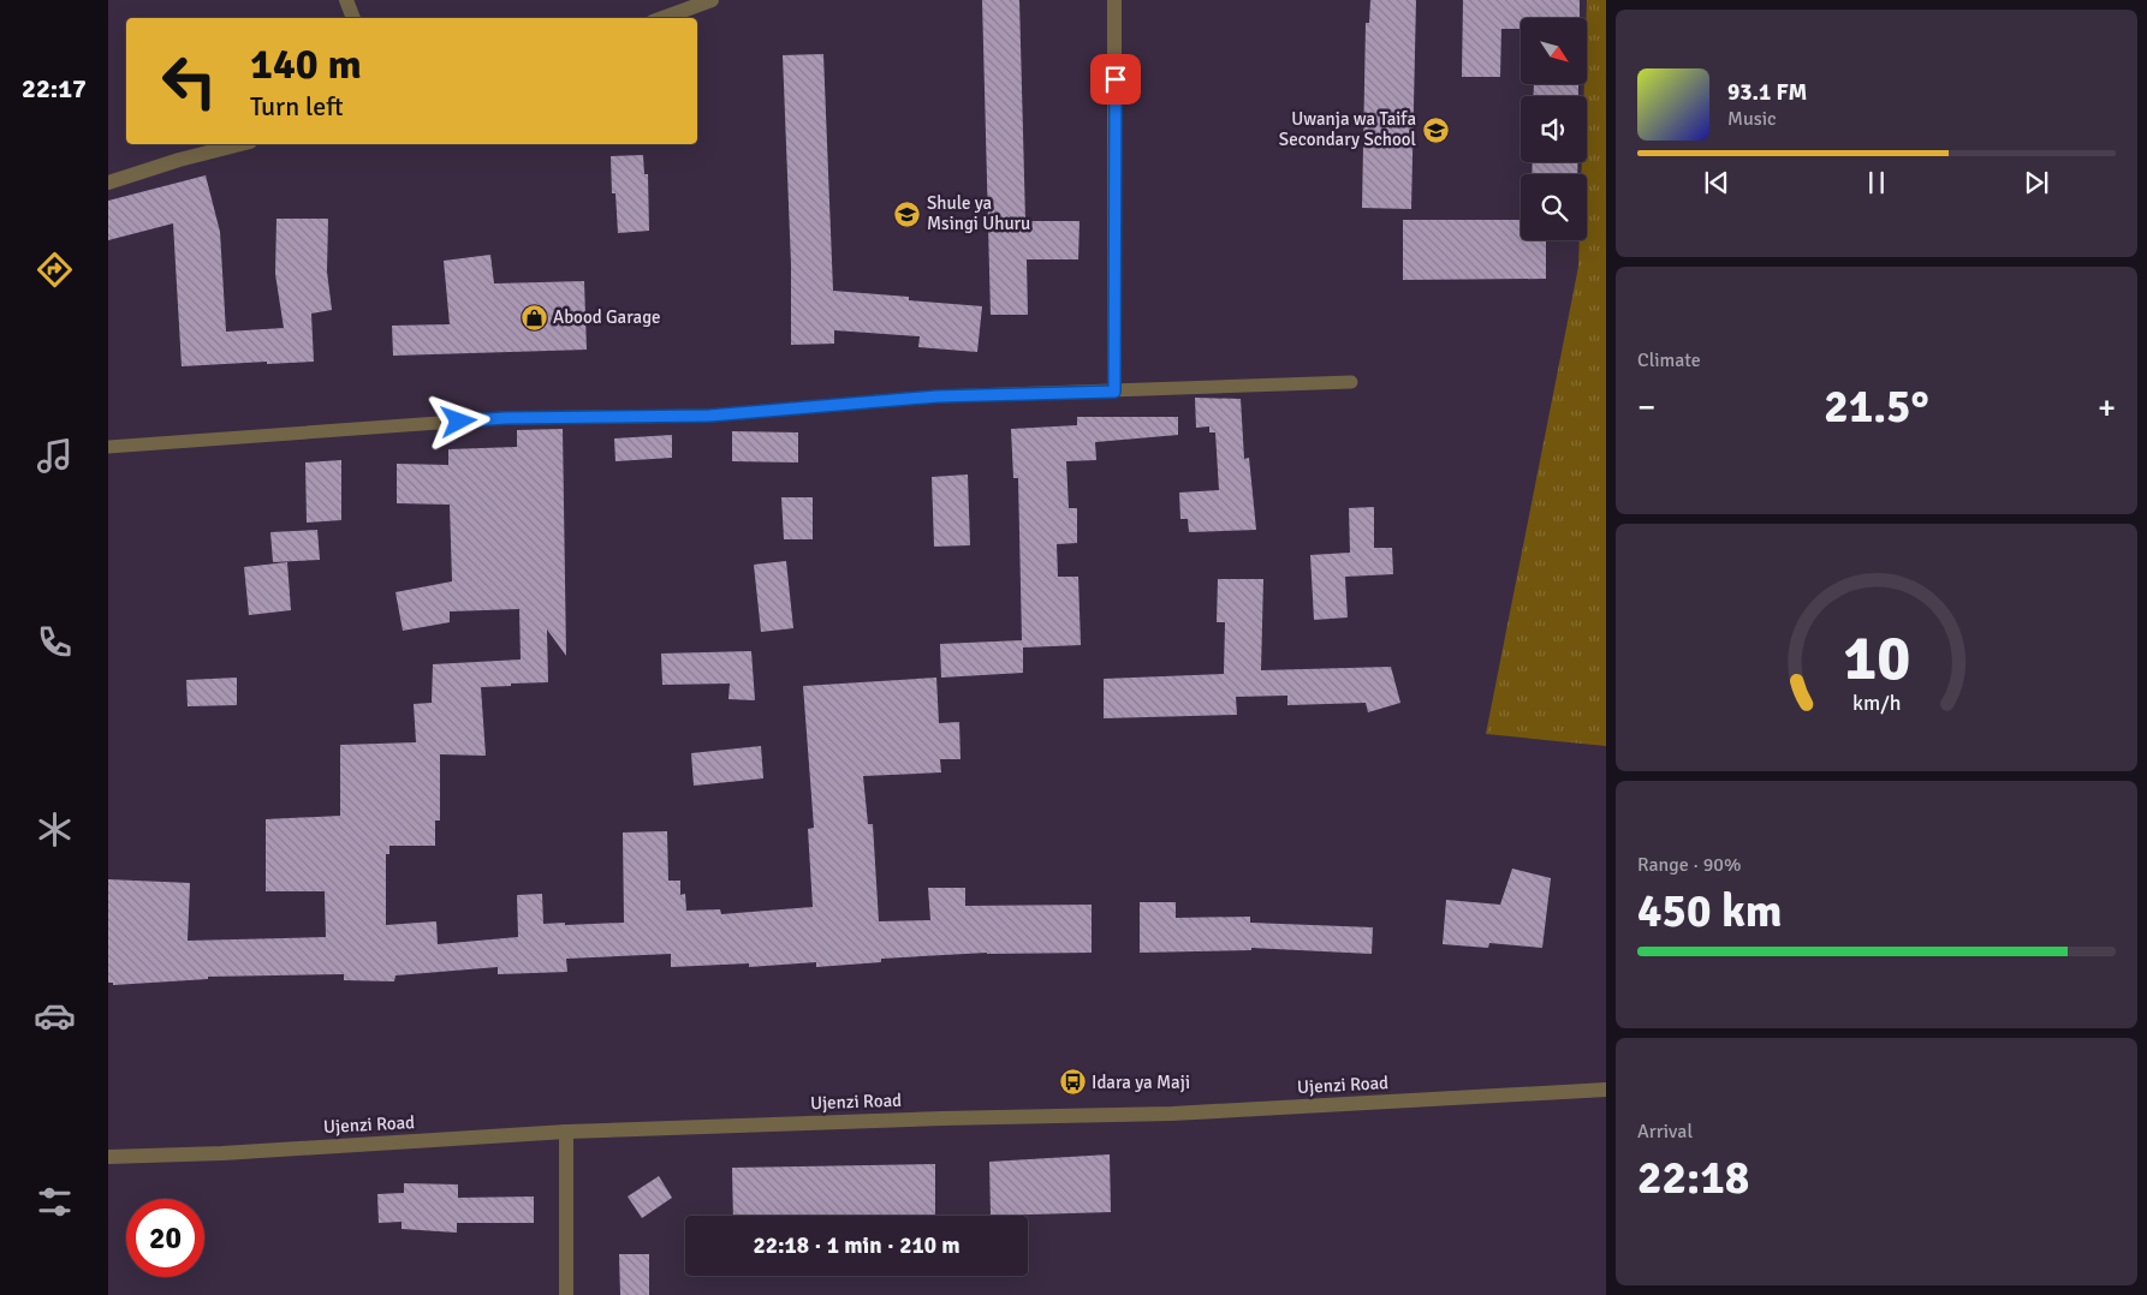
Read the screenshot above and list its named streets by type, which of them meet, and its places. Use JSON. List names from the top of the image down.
{
  "streets": {
    "street": ["Ujenzi Road"]
  },
  "places": {
    "school or university": ["Uwanja wa Taifa Secondary School", "Shule ya Msingi Uhuru"],
    "shop": ["Abood Garage"],
    "bus stop": ["Idara ya Maji"]
  },
  "north": "bottom right",
  "page": {
    "tabs": "22:17",
    "turn": ["140 m", "Turn left"],
    "song": ["93.1 FM", "Music"],
    "tile": [
      "Climate",
      ["Range · 90%", "450 km"],
      ["Arrival", "22:18"]
    ],
    "heat": ["−", "21.5°", "+"],
    "limit": "20",
    "trip": "22:18 · 1 min · 210 m",
    "gauge": ["10", "km/h"]
  }
}
